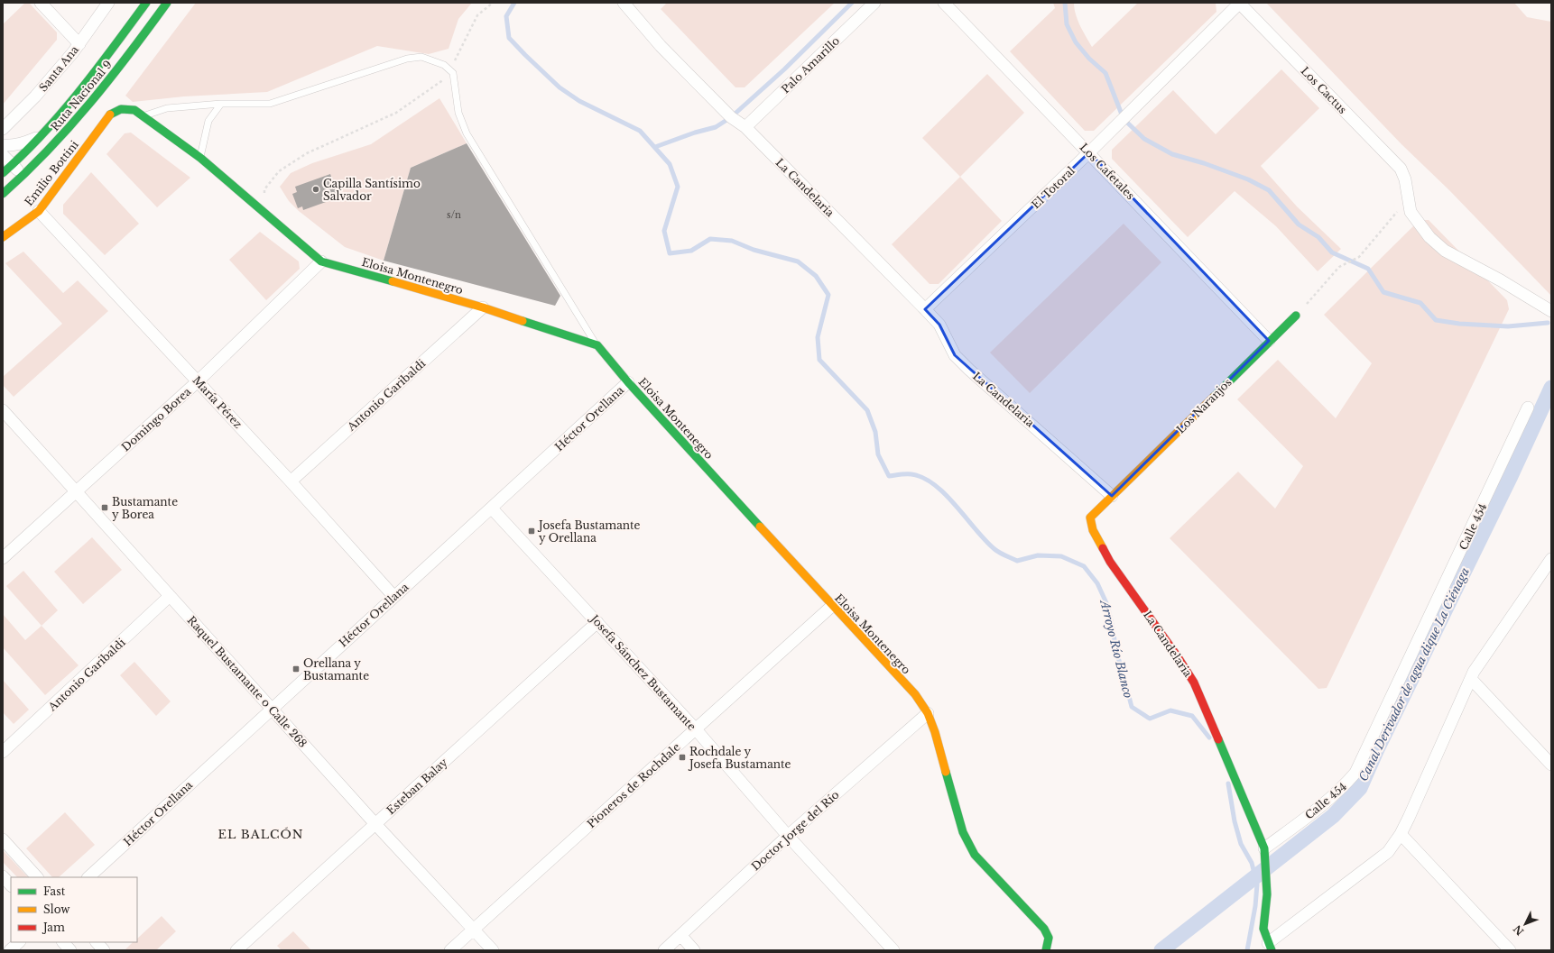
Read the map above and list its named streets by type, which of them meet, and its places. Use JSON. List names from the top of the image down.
{
  "streets": {
    "street": [
      "Palo Amarillo",
      "Santa Ana",
      "Los Cactus",
      "Ruta Nacional 9",
      "Los Cafetales",
      "Emilio Bottini",
      "La Candelaria",
      "El Totoral",
      "Eloisa Montenegro",
      "Antonio Garibaldi",
      "María Pérez",
      "Los Naranjos",
      "Héctor Orellana",
      "Domingo Borea",
      "Calle 454",
      "Josefa Sánchez Bustamante",
      "Raquel Bustamante o Calle 268",
      "Pioneros de Rochdale",
      "Esteban Balay",
      "Doctor Jorge del Río"
    ]
  },
  "crossings": [
    ["Palo Amarillo", "La Candelaria"],
    ["Los Cactus", "El Totoral"],
    ["Los Cafetales", "El Totoral"],
    ["Los Cafetales", "Los Naranjos"],
    ["Emilio Bottini", "Eloisa Montenegro"],
    ["Emilio Bottini", "María Pérez"],
    ["La Candelaria", "El Totoral"],
    ["La Candelaria", "Los Naranjos"],
    ["La Candelaria", "Calle 454"],
    ["Eloisa Montenegro", "Antonio Garibaldi"],
    ["Eloisa Montenegro", "Héctor Orellana"],
    ["Eloisa Montenegro", "Domingo Borea"],
    ["Eloisa Montenegro", "Pioneros de Rochdale"],
    ["Eloisa Montenegro", "Doctor Jorge del Río"],
    ["Antonio Garibaldi", "María Pérez"],
    ["Antonio Garibaldi", "Raquel Bustamante o Calle 268"],
    ["María Pérez", "Héctor Orellana"],
    ["María Pérez", "Domingo Borea"],
    ["Héctor Orellana", "Josefa Sánchez Bustamante"],
    ["Héctor Orellana", "Raquel Bustamante o Calle 268"],
    ["Domingo Borea", "Raquel Bustamante o Calle 268"],
    ["Josefa Sánchez Bustamante", "Pioneros de Rochdale"],
    ["Josefa Sánchez Bustamante", "Esteban Balay"],
    ["Josefa Sánchez Bustamante", "Doctor Jorge del Río"],
    ["Raquel Bustamante o Calle 268", "Pioneros de Rochdale"],
    ["Raquel Bustamante o Calle 268", "Esteban Balay"]
  ],
  "districts": ["EL BALCÓN"],
  "water": ["Arroyo Río Blanco", "Canal Derivador de agua dique La Ciénaga"],
  "places": {
    "other": ["Capilla Santísimo Salvador"],
    "transit": [
      "Bustamante y Borea",
      "Josefa Bustamante y Orellana",
      "Orellana y Bustamante",
      "Rochdale y Josefa Bustamante"
    ]
  },
  "house_numbers": ["s/n"],
  "legend": ["Fast", "Slow", "Jam"],
  "north": "bottom left"
}
